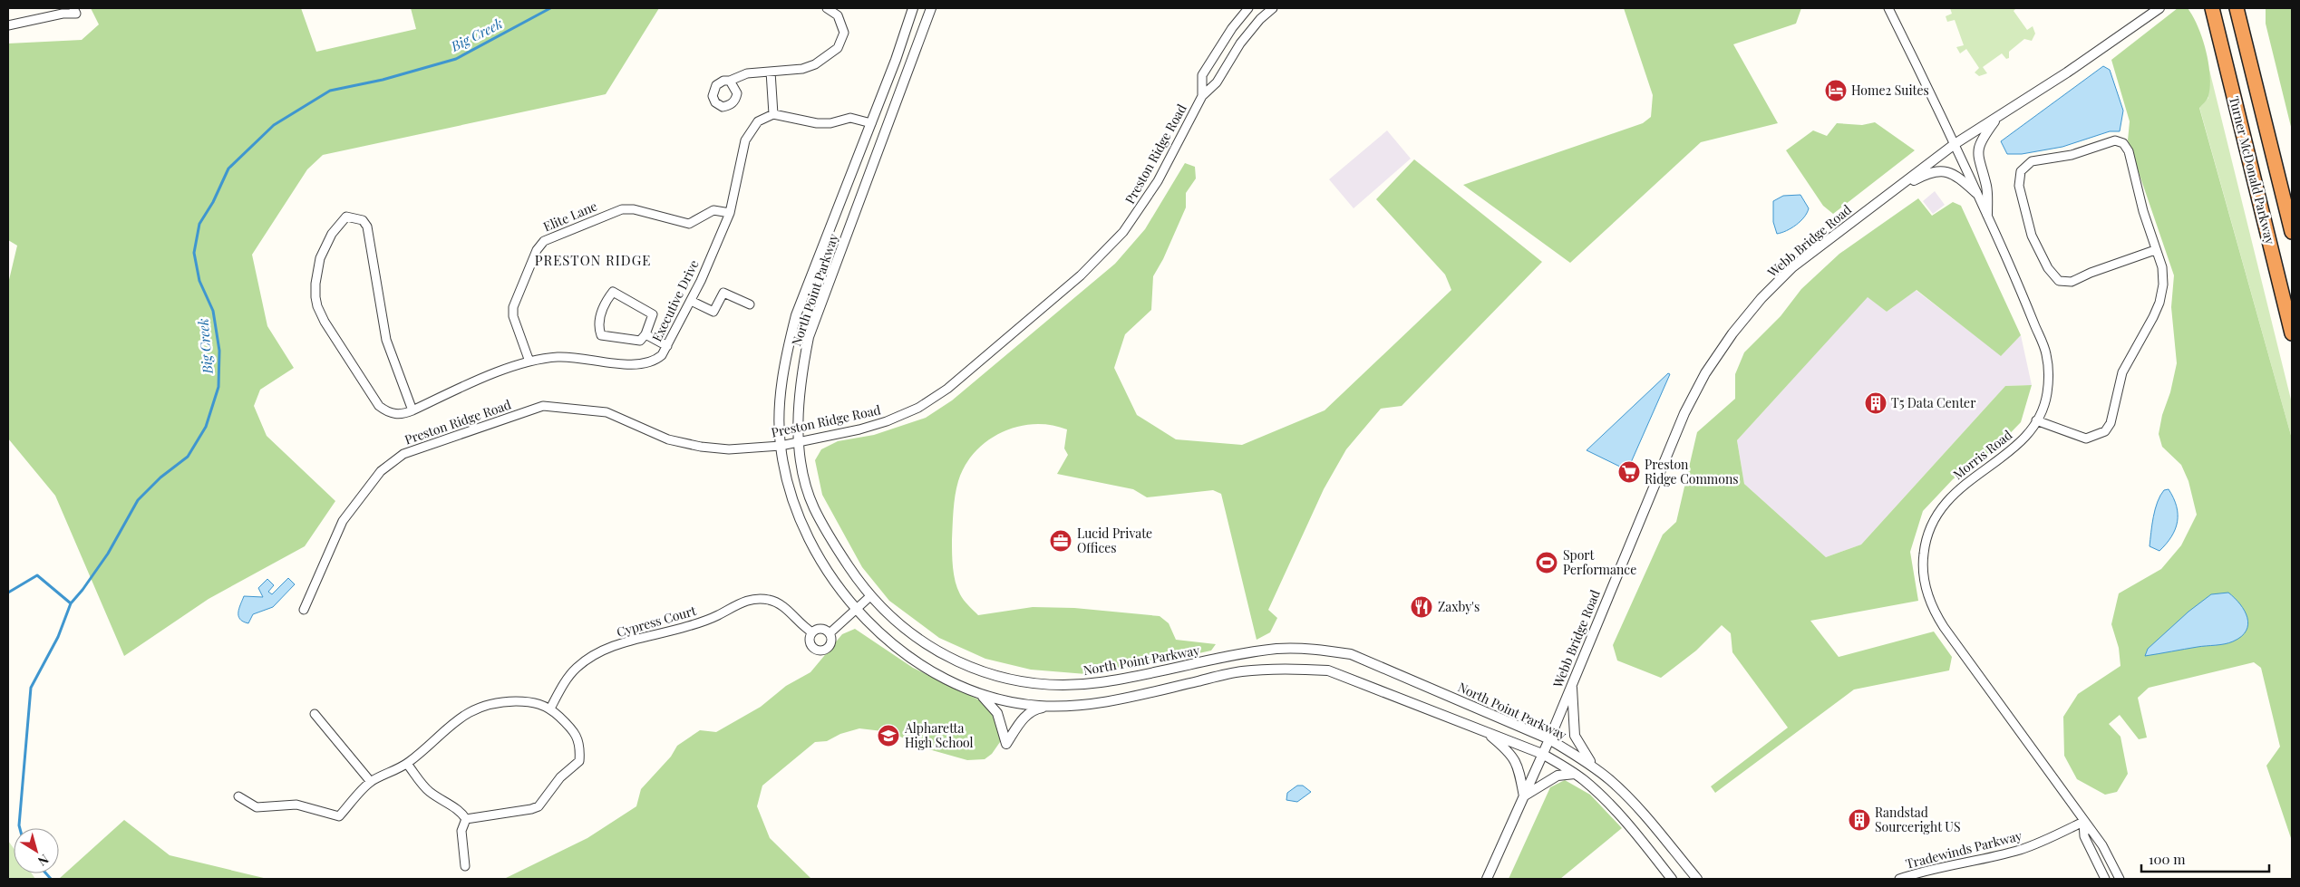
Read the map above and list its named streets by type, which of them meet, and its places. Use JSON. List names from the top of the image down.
{
  "streets": {
    "highway": ["Turner McDonald Parkway"],
    "street": [
      "Preston Ridge Road",
      "Elite Lane",
      "Webb Bridge Road",
      "North Point Parkway",
      "Executive Drive",
      "Morris Road",
      "Cypress Court",
      "Tradewinds Parkway"
    ]
  },
  "crossings": [
    ["Preston Ridge Road", "North Point Parkway"],
    ["Elite Lane", "Executive Drive"],
    ["Webb Bridge Road", "North Point Parkway"],
    ["Webb Bridge Road", "Morris Road"],
    ["Morris Road", "Tradewinds Parkway"]
  ],
  "districts": ["PRESTON RIDGE"],
  "water": ["Big Creek"],
  "places": {
    "hotel": ["Home2 Suites"],
    "building": ["T5 Data Center", "Randstad Sourceright US"],
    "supermarket": ["Preston Ridge Commons"],
    "office": ["Lucid Private Offices"],
    "sports": ["Sport Performance"],
    "restaurant": ["Zaxby's"],
    "school or university": ["Alpharetta High School"]
  },
  "scale_bar": "100 m",
  "north": "bottom right"
}
